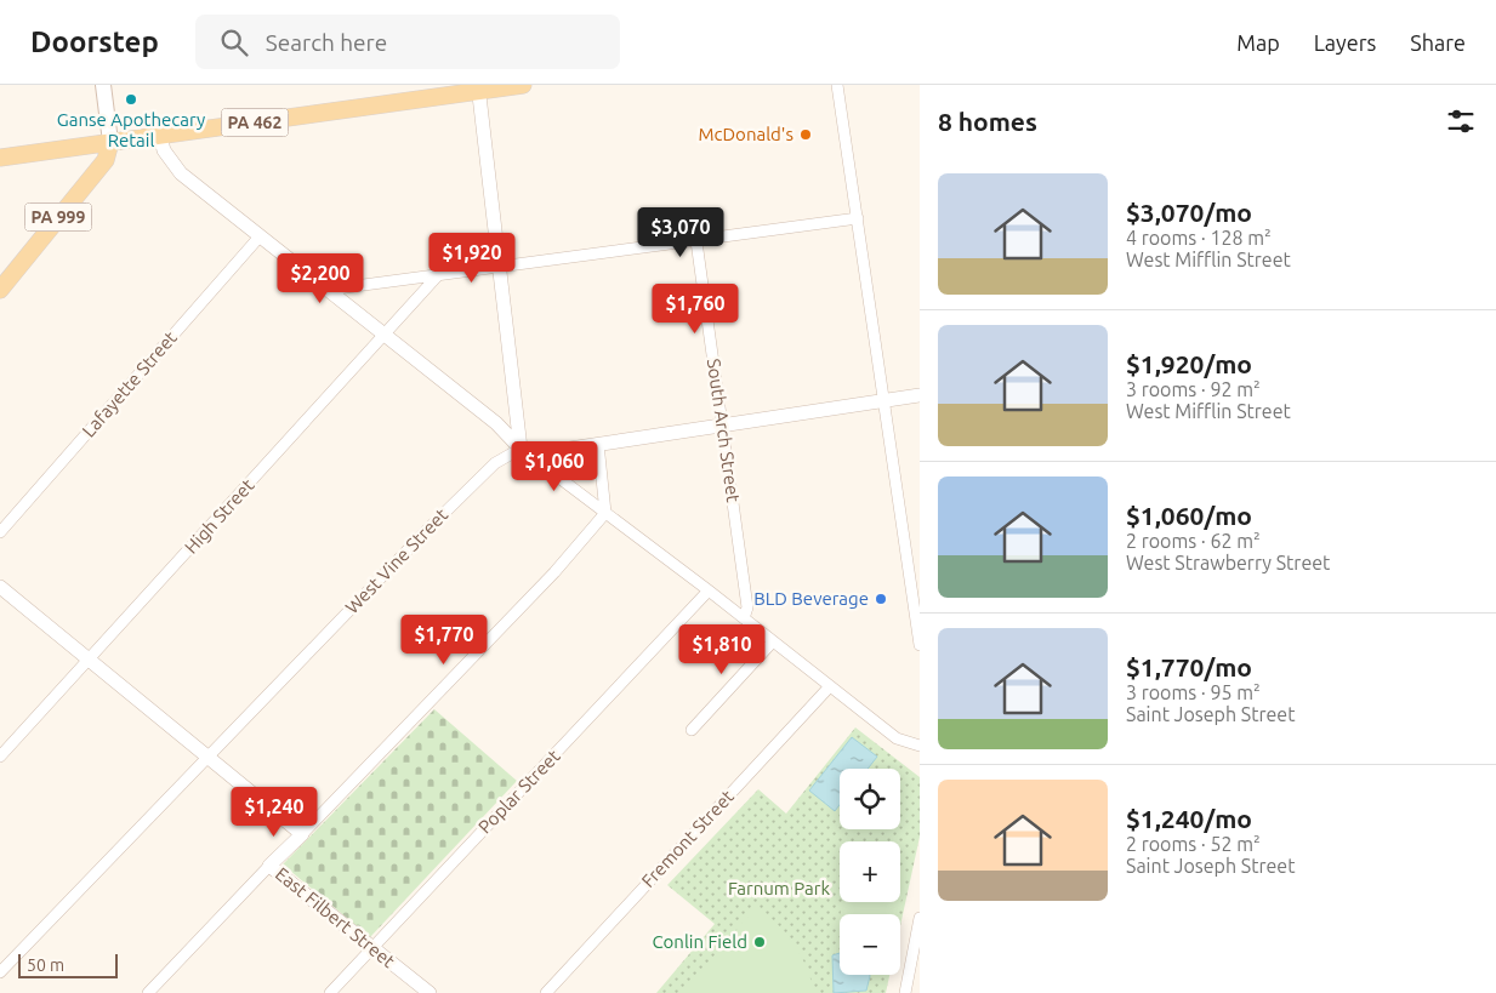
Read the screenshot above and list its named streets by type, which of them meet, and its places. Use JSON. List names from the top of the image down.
{
  "streets": {
    "main road": ["PA 462", "PA 999"],
    "street": [
      "Lafayette Street",
      "South Arch Street",
      "High Street",
      "West Vine Street",
      "Poplar Street",
      "Fremont Street",
      "East Filbert Street"
    ]
  },
  "crossings": [
    ["PA 462", "PA 999"],
    ["Poplar Street", "East Filbert Street"]
  ],
  "parks": ["Farnum Park"],
  "places": [
    "Ganse Apothecary Retail",
    "McDonald's",
    "BLD Beverage",
    "Conlin Field"
  ],
  "scale_bar": "50 m",
  "page": {
    "header": "Doorstep",
    "search": "Search here",
    "nav": ["Map", "Layers", "Share"],
    "heading": "8 homes",
    "list": [
      {
        "name": "$3,070/mo",
        "note": "4 rooms · 128 m² · West Mifflin Street"
      },
      {
        "name": "$1,920/mo",
        "note": "3 rooms · 92 m² · West Mifflin Street"
      },
      {
        "name": "$1,060/mo",
        "note": "2 rooms · 62 m² · West Strawberry Street"
      },
      {
        "name": "$1,770/mo",
        "note": "3 rooms · 95 m² · Saint Joseph Street"
      },
      {
        "name": "$1,240/mo",
        "note": "2 rooms · 52 m² · Saint Joseph Street"
      }
    ],
    "price": [
      "$3,070",
      "$1,920",
      "$2,200",
      "$1,760",
      "$1,060",
      "$1,770",
      "$1,810",
      "$1,240"
    ],
    "map_buttons": ["+", "−"],
    "scale": "50 m"
  }
}
